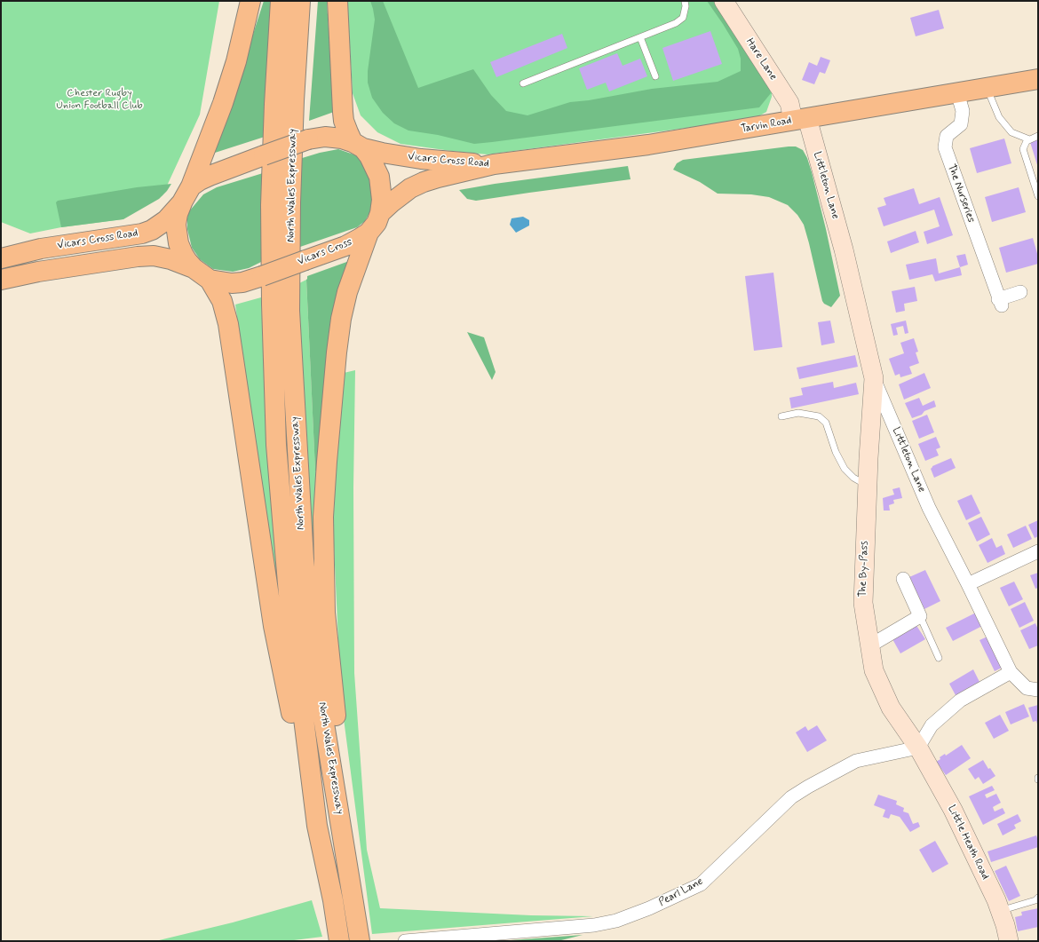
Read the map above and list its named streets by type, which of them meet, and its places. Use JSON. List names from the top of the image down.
{
  "streets": {
    "highway": [
      "Tarvin Road",
      "Vicars Cross Road",
      "North Wales Expressway",
      "Vicars Cross"
    ],
    "street": [
      "Hare Lane",
      "Littleton Lane",
      "The Nurseries",
      "The By-Pass",
      "Little Heath Road",
      "Pearl Lane"
    ]
  },
  "crossings": [
    ["Hare Lane", "Tarvin Road"],
    ["Hare Lane", "Littleton Lane"],
    ["Tarvin Road", "Vicars Cross Road"],
    ["Tarvin Road", "Littleton Lane"],
    ["Tarvin Road", "The Nurseries"],
    ["Vicars Cross Road", "Vicars Cross"],
    ["Littleton Lane", "The By-Pass"],
    ["The By-Pass", "Little Heath Road"],
    ["The By-Pass", "Pearl Lane"],
    ["Little Heath Road", "Pearl Lane"]
  ],
  "parks": ["Chester Rugby Union Football Club"]
}
